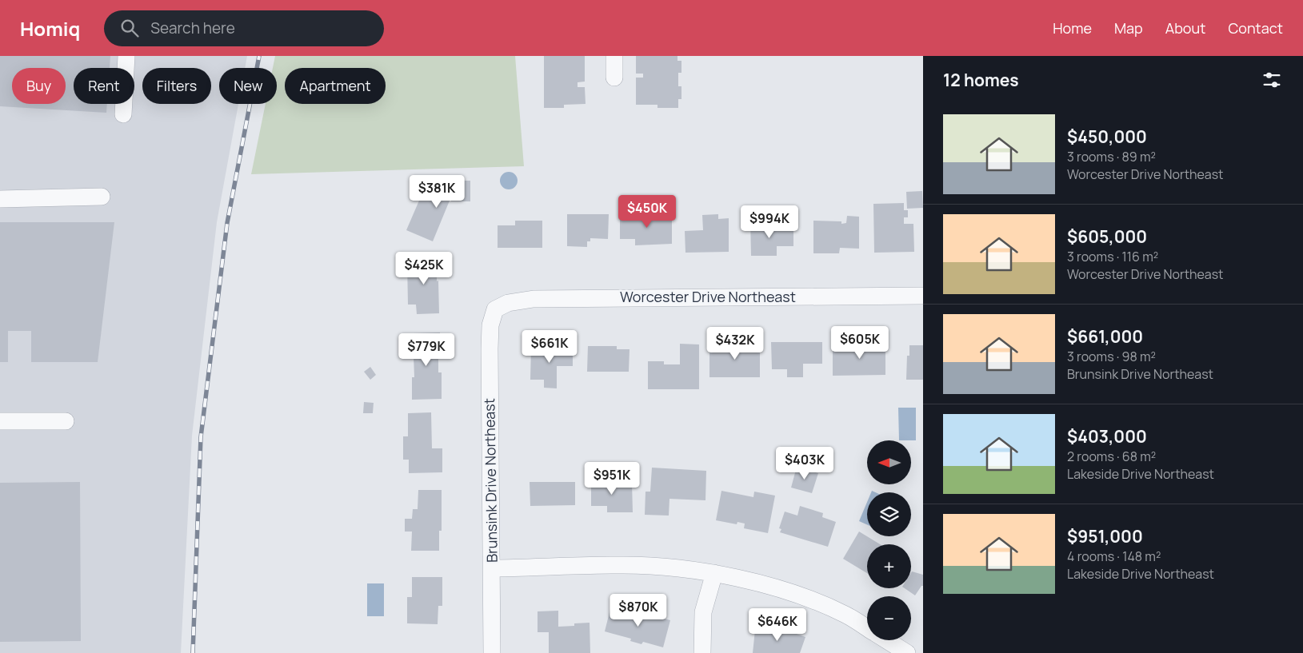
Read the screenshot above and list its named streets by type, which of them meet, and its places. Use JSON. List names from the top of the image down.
{
  "streets": {
    "street": ["Worcester Drive Northeast", "Brunsink Drive Northeast"]
  },
  "crossings": [
    ["Worcester Drive Northeast", "Brunsink Drive Northeast"]
  ],
  "north": "left",
  "page": {
    "header": "Homiq",
    "search": "Search here",
    "nav": [
      "Home",
      "Map",
      "About",
      "Contact"
    ],
    "heading": "12 homes",
    "chip": [
      "Buy",
      "Rent",
      "Filters",
      "New",
      "Apartment"
    ],
    "list": [
      {
        "name": "$450,000",
        "note": "3 rooms · 89 m² · Worcester Drive Northeast"
      },
      {
        "name": "$605,000",
        "note": "3 rooms · 116 m² · Worcester Drive Northeast"
      },
      {
        "name": "$661,000",
        "note": "3 rooms · 98 m² · Brunsink Drive Northeast"
      },
      {
        "name": "$403,000",
        "note": "2 rooms · 68 m² · Lakeside Drive Northeast"
      },
      {
        "name": "$951,000",
        "note": "4 rooms · 148 m² · Lakeside Drive Northeast"
      }
    ],
    "price": [
      "$381K",
      "$450K",
      "$994K",
      "$425K",
      "$605K",
      "$432K",
      "$661K",
      "$779K",
      "$403K",
      "$951K",
      "$870K",
      "$646K"
    ],
    "map_buttons": ["+", "−"]
  }
}
